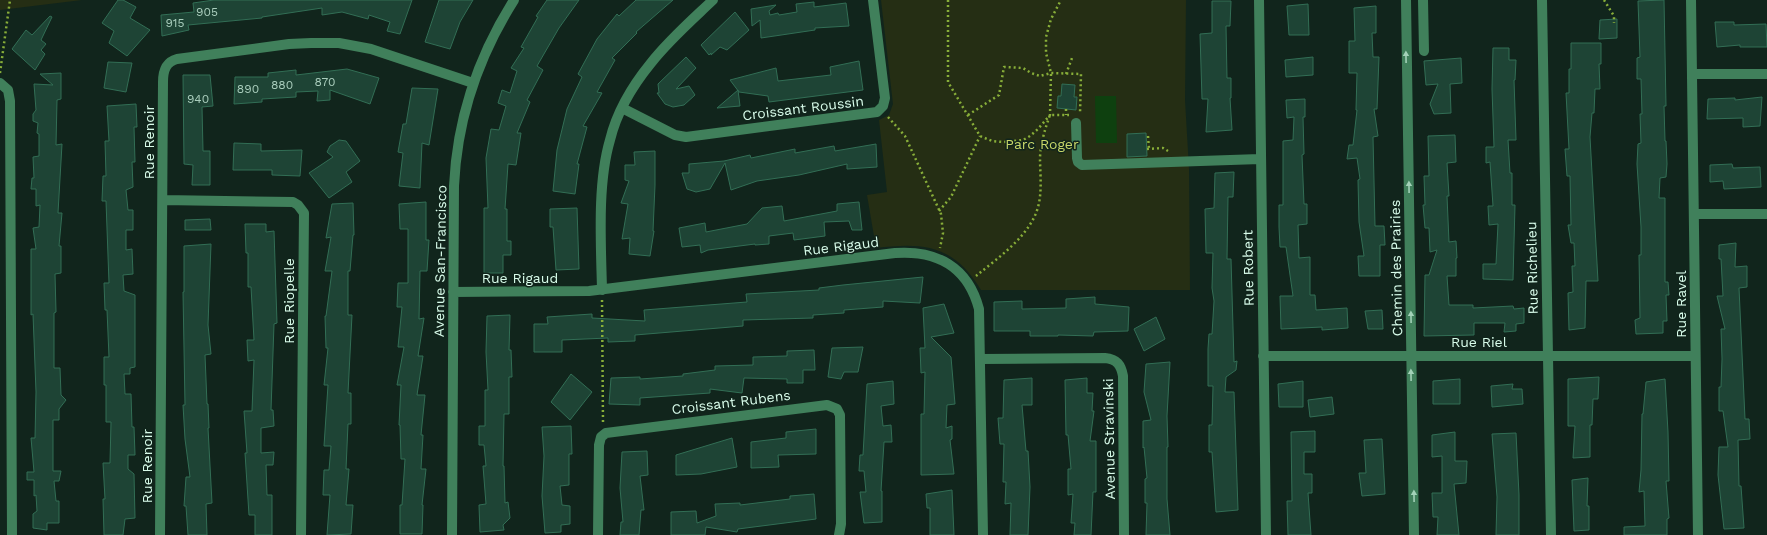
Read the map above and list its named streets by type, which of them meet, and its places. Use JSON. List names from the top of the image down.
{
  "streets": {
    "street": [
      "Croissant Roussin",
      "Rue Renoir",
      "Rue Rigaud",
      "Avenue San-Francisco",
      "Rue Robert",
      "Chemin des Prairies",
      "Rue Richelieu",
      "Rue Riopelle",
      "Rue Ravel",
      "Rue Riel",
      "Croissant Rubens",
      "Avenue Stravinski"
    ]
  },
  "crossings": [
    ["Rue Renoir", "Avenue San-Francisco"],
    ["Rue Renoir", "Rue Riopelle"],
    ["Rue Rigaud", "Avenue San-Francisco"],
    ["Rue Rigaud", "Avenue Stravinski"],
    ["Rue Robert", "Rue Riel"],
    ["Chemin des Prairies", "Rue Riel"],
    ["Rue Richelieu", "Rue Riel"],
    ["Rue Ravel", "Rue Riel"]
  ],
  "one_way": ["Chemin des Prairies"],
  "parks": ["Parc Roger"],
  "house_numbers": [
    "905",
    "915",
    "870",
    "880",
    "890",
    "940"
  ]
}
